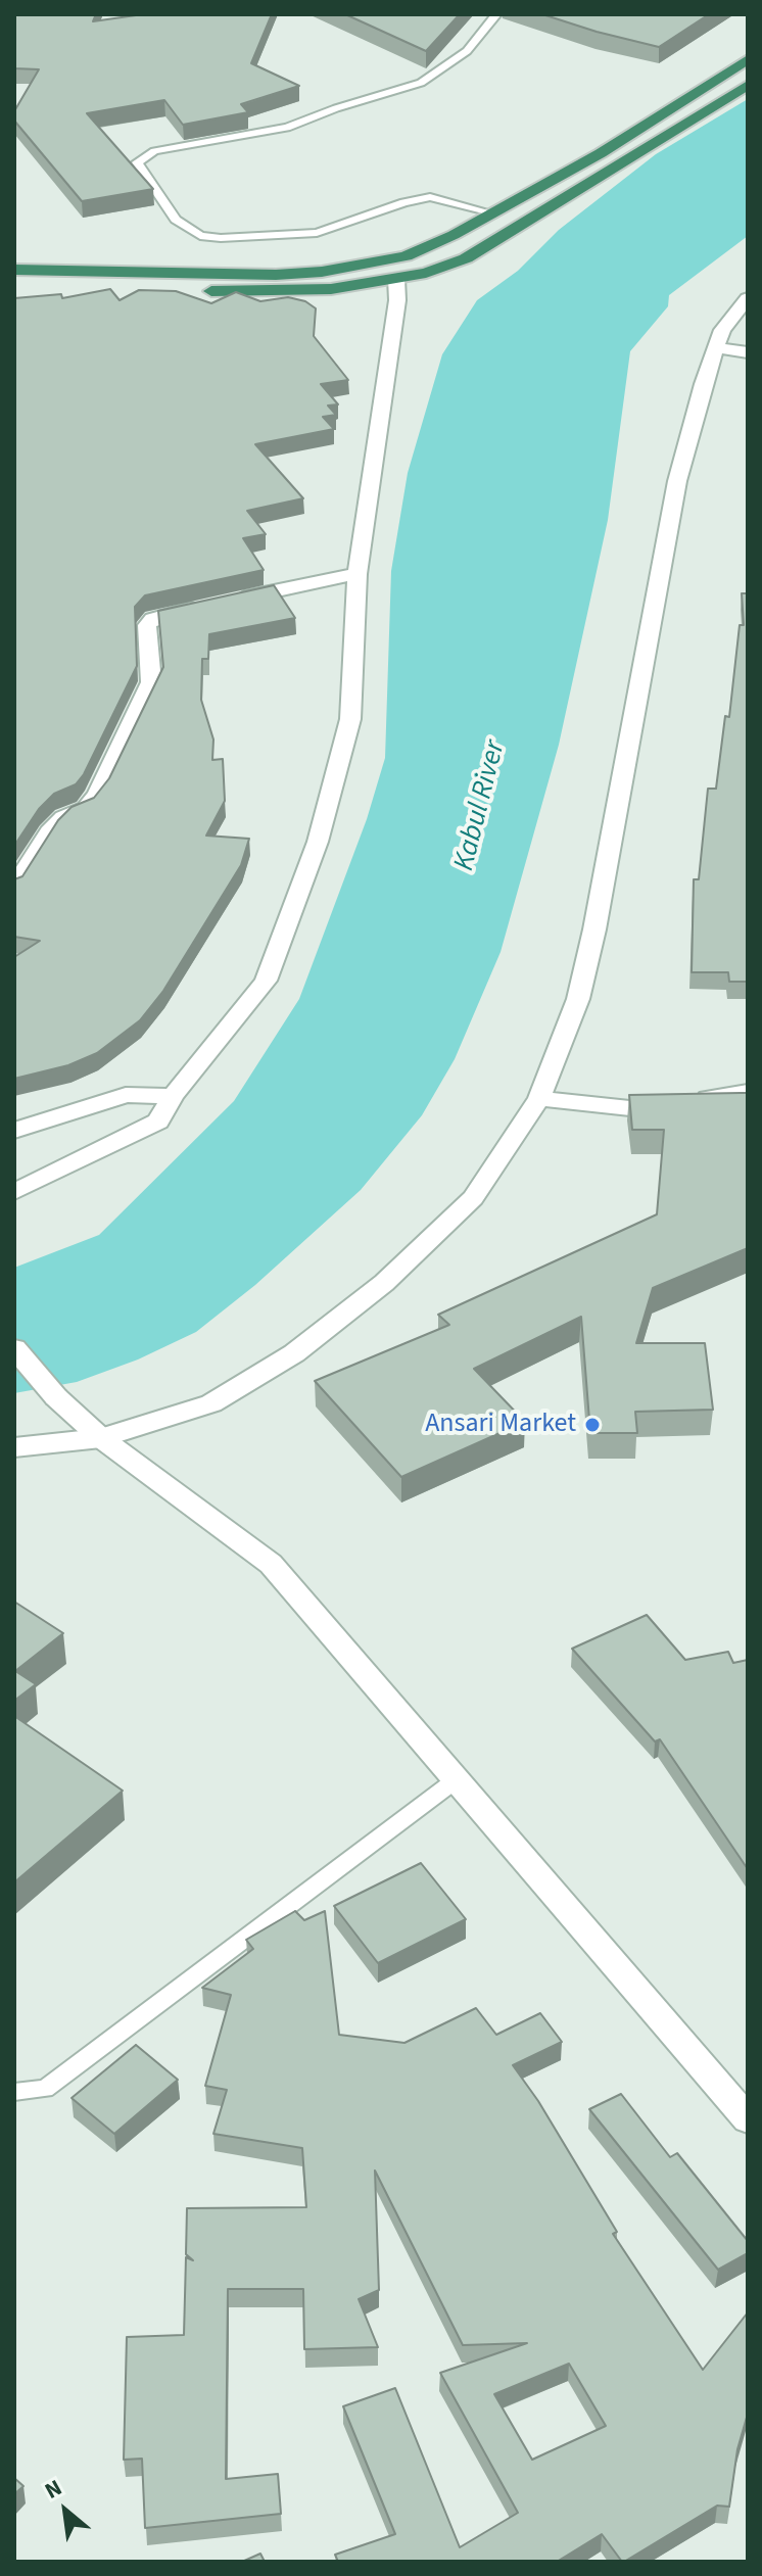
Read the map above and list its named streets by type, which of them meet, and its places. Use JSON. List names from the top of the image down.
{
  "water": ["Kabul River"],
  "places": ["Ansari Market"],
  "north": "top left"
}
